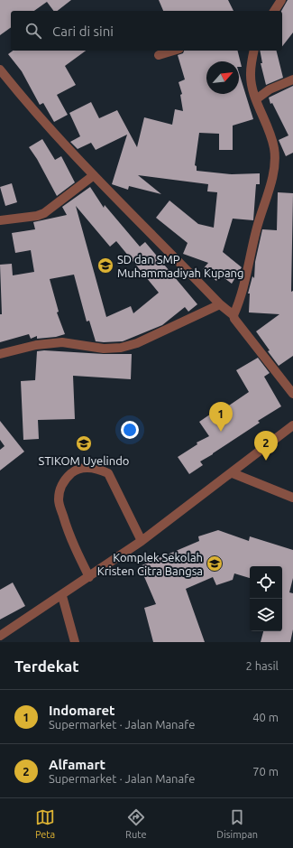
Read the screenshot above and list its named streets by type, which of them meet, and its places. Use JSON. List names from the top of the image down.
{
  "places": {
    "school or university": ["SD dan SMP Muhammadiyah Kupang", "STIKOM Uyelindo", "Komplek Sekolah Kristen Citra Bangsa"]
  },
  "north": "top right",
  "page": {
    "search": "Cari di sini",
    "pins": ["1", "2"],
    "heading": ["Terdekat", "2 hasil"],
    "list": [
      {
        "mark": "1",
        "name": "Indomaret",
        "note": "Supermarket · Jalan Manafe",
        "value": "40 m"
      },
      {
        "mark": "2",
        "name": "Alfamart",
        "note": "Supermarket · Jalan Manafe",
        "value": "70 m"
      }
    ],
    "nav": ["Peta", "Rute", "Disimpan"]
  }
}
